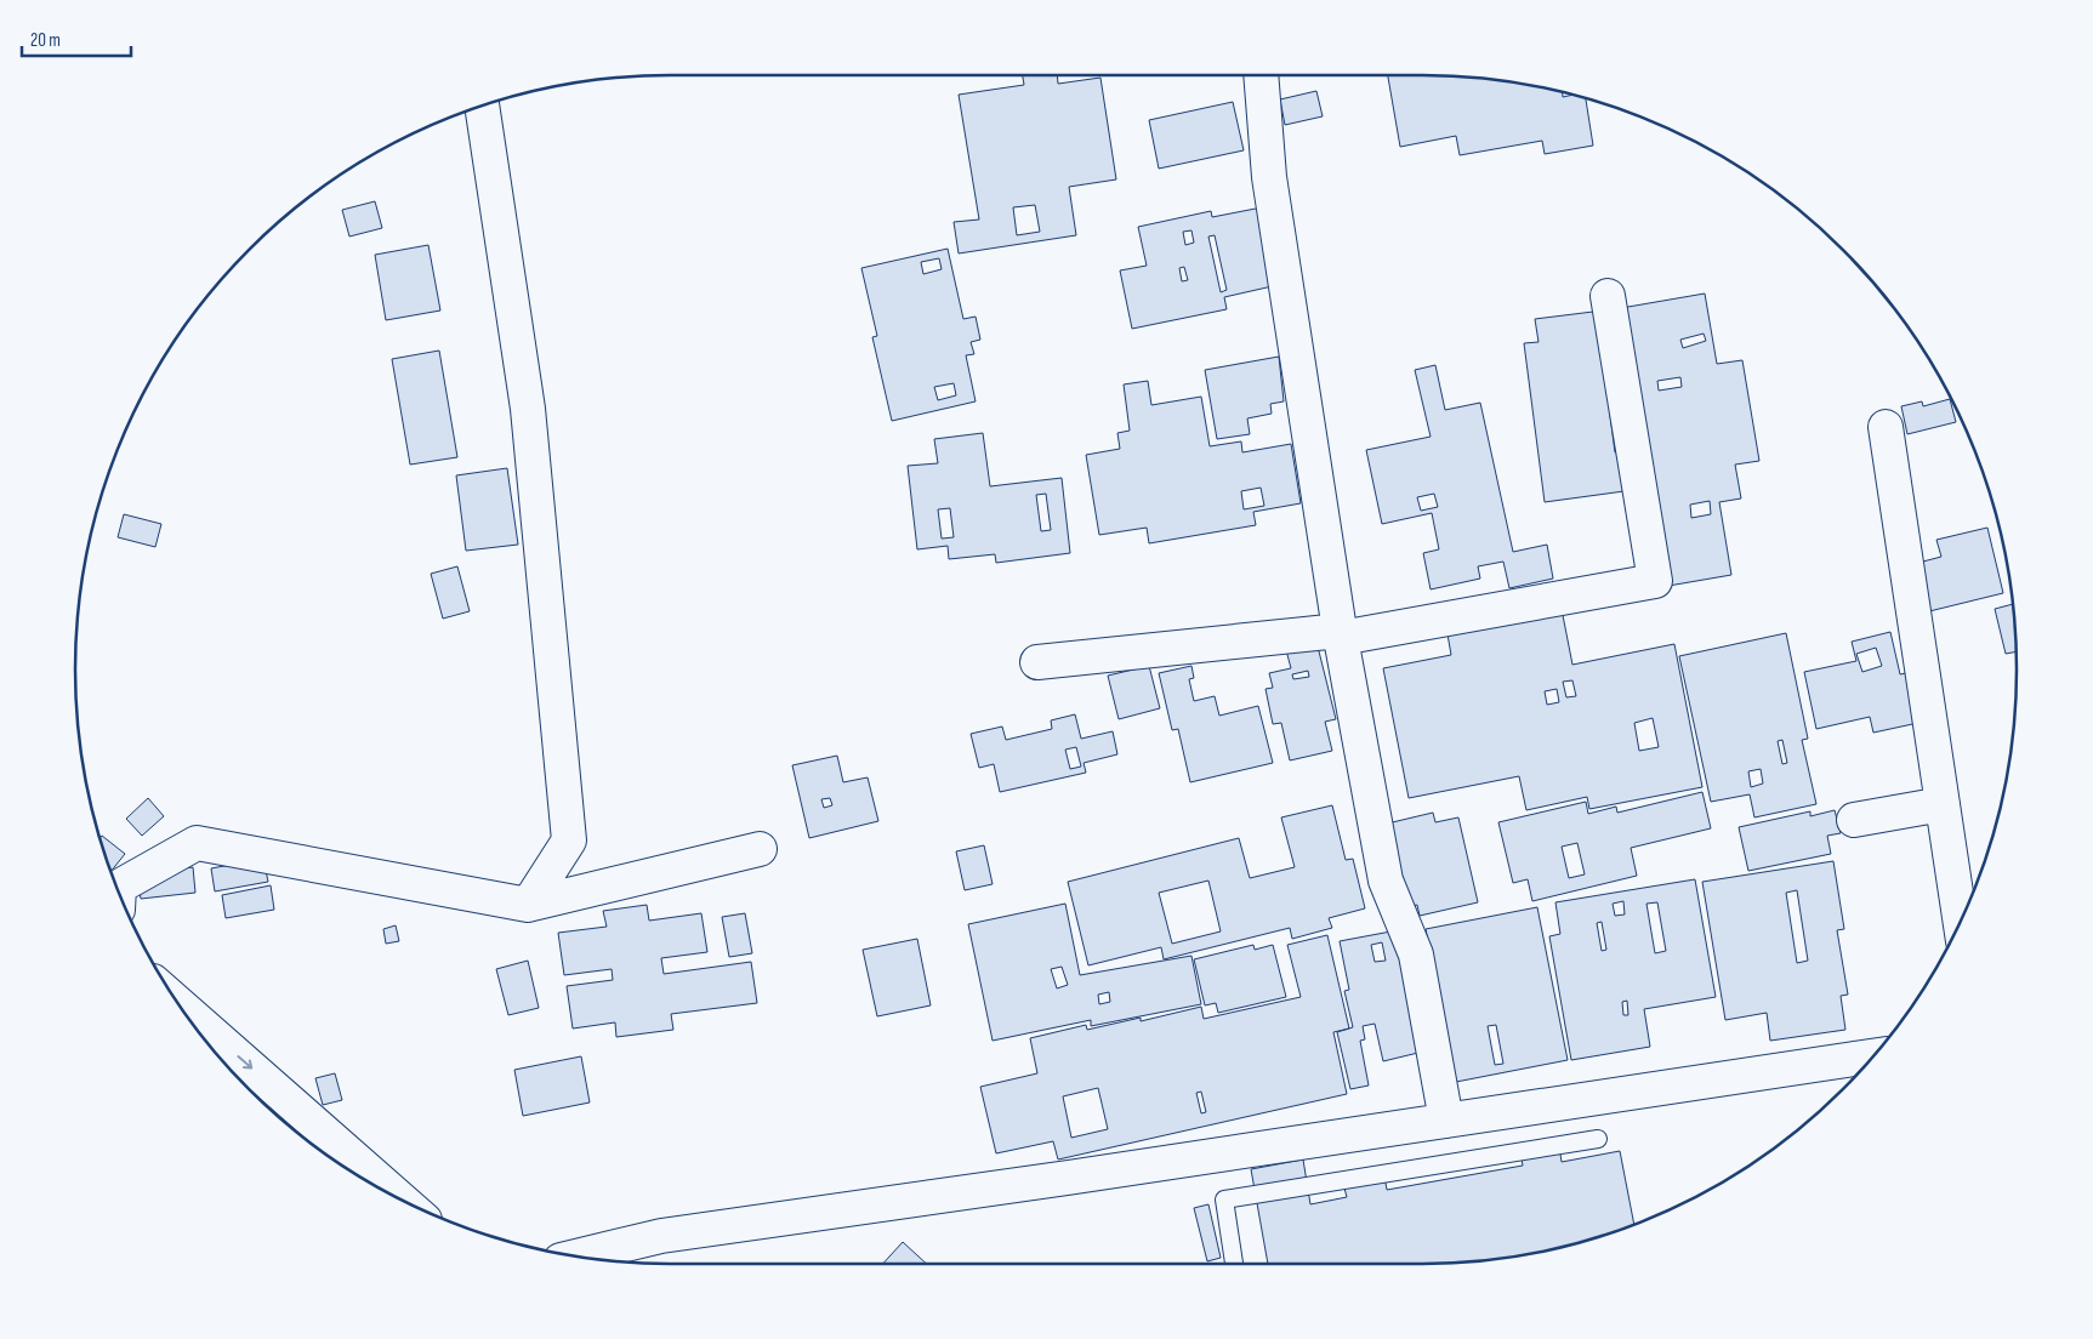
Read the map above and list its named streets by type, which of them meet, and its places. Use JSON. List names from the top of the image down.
{
  "scale_bar": "20 m"
}
